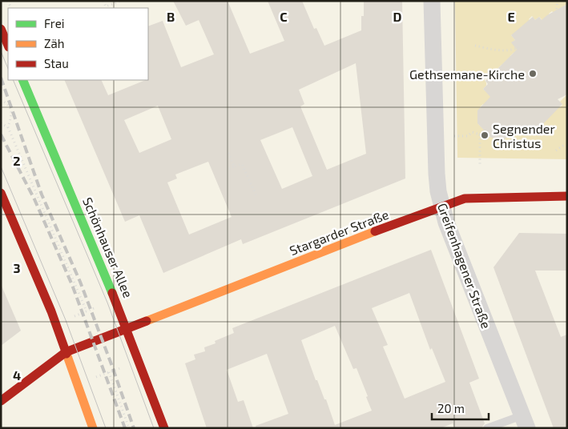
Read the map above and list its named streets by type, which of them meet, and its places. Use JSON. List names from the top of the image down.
{
  "streets": {
    "main road": ["Stargarder Straße", "Schönhauser Allee"],
    "street": ["Greifenhagener Straße"]
  },
  "crossings": [
    ["Stargarder Straße", "Schönhauser Allee"],
    ["Stargarder Straße", "Greifenhagener Straße"]
  ],
  "places": ["Gethsemane-Kirche", "Segnender Christus"],
  "legend": ["Frei", "Zäh", "Stau"],
  "scale_bar": "20 m",
  "grid": {
    "columns": [
      "B",
      "C",
      "D",
      "E"
    ],
    "rows": ["2", "3", "4"]
  }
}
